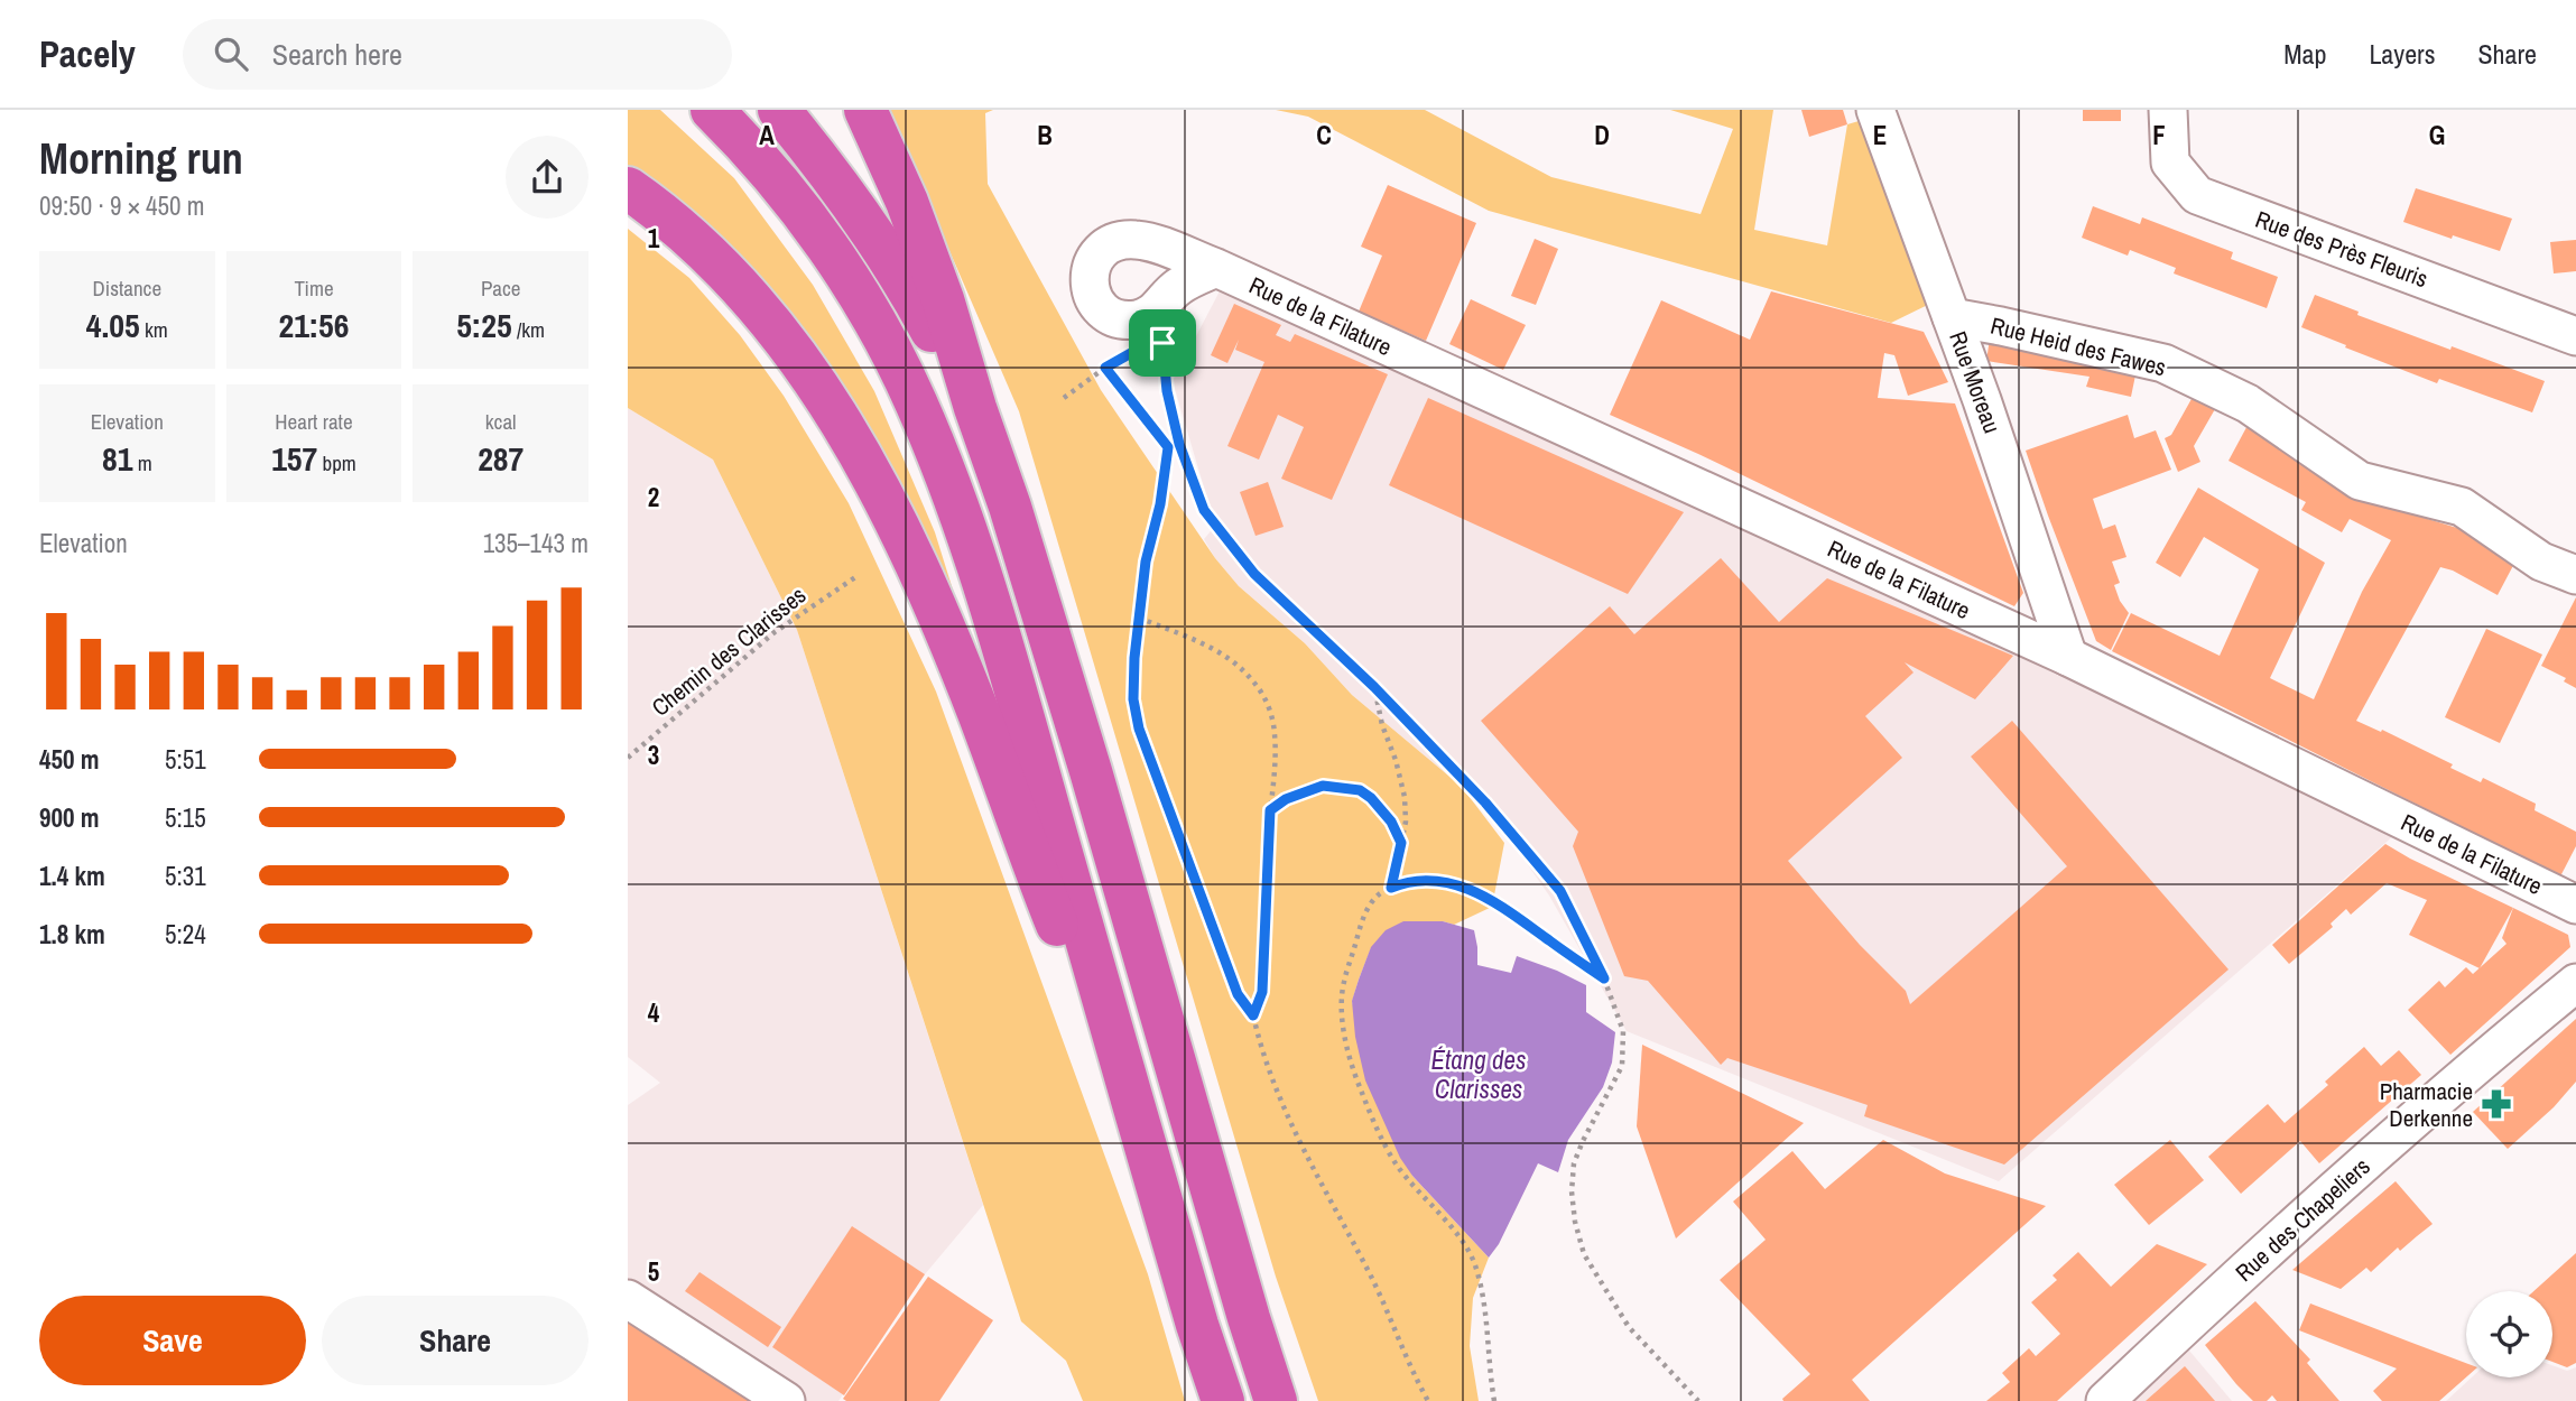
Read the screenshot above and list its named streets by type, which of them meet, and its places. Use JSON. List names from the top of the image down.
{
  "streets": {
    "street": [
      "Rue des Près Fleuris",
      "Rue de la Filature",
      "Rue Heid des Fawes",
      "Rue Moreau",
      "Rue des Chapeliers"
    ],
    "path": ["Chemin des Clarisses"]
  },
  "crossings": [
    ["Rue de la Filature", "Rue Moreau"],
    ["Rue Heid des Fawes", "Rue Moreau"]
  ],
  "water": ["Étang des Clarisses"],
  "places": {
    "pharmacy": ["Pharmacie Derkenne"]
  },
  "page": {
    "header": "Pacely",
    "search": "Search here",
    "nav": ["Map", "Layers", "Share"],
    "heading": ["Morning run", "09:50 · 9 × 450 m"],
    "stats": [
      ["Distance", "4.05 km"],
      ["Time", "21:56"],
      ["Pace", "5:25 /km"],
      ["Elevation", "81 m"],
      ["Heart rate", "157 bpm"],
      ["kcal", "287"]
    ],
    "chart": ["Elevation", "135–143 m"],
    "list": [
      {
        "name": "450 m",
        "note": "5:51"
      },
      {
        "name": "900 m",
        "note": "5:15"
      },
      {
        "name": "1.4 km",
        "note": "5:31"
      },
      {
        "name": "1.8 km",
        "note": "5:24"
      }
    ],
    "buttons": ["Save", "Share"]
  },
  "grid": {
    "columns": [
      "A",
      "B",
      "C",
      "D",
      "E",
      "F",
      "G"
    ],
    "rows": [
      "1",
      "2",
      "3",
      "4",
      "5"
    ]
  }
}
